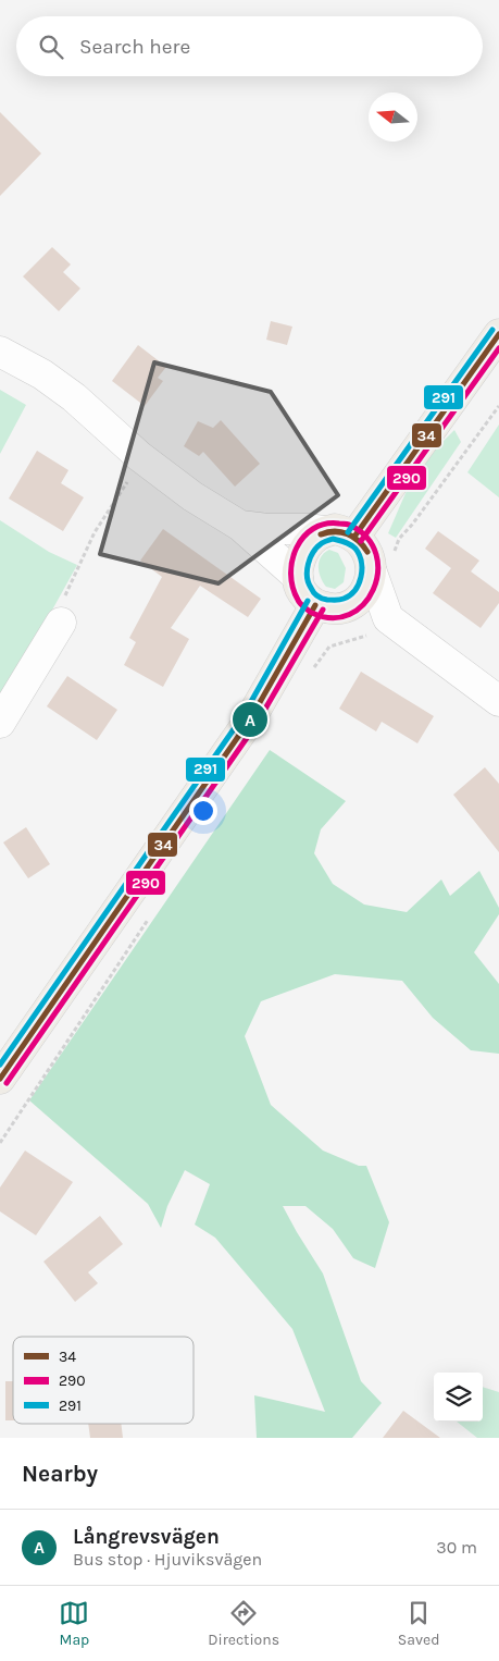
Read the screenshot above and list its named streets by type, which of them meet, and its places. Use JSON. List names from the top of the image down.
{
  "lines": ["transit line 291", "transit line 34", "transit line 290"],
  "legend": ["34", "290", "291"],
  "north": "left",
  "page": {
    "search": "Search here",
    "pins": "A",
    "heading": "Nearby",
    "list": [
      {
        "mark": "A",
        "name": "Långrevsvägen",
        "note": "Bus stop · Hjuviksvägen",
        "value": "30 m"
      }
    ],
    "nav": ["Map", "Directions", "Saved"]
  }
}
